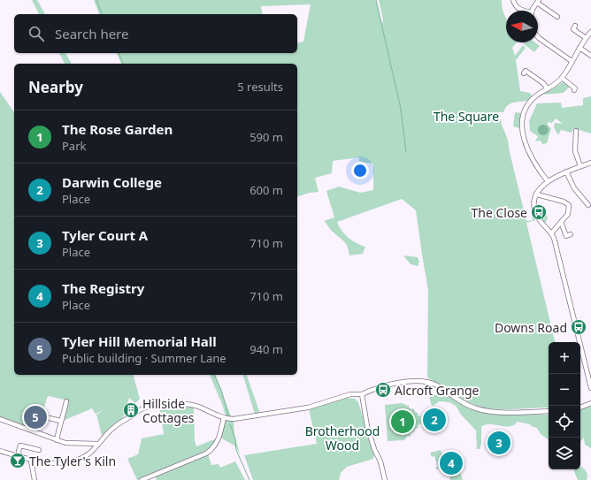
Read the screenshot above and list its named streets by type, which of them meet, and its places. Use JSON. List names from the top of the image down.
{
  "parks": ["The Square", "Brotherhood Wood"],
  "places": {
    "bus stop": ["The Close", "Downs Road", "Alcroft Grange"],
    "building": ["Hillside Cottages"],
    "bar": ["The Tyler's Kiln"]
  },
  "north": "left",
  "page": {
    "search": "Search here",
    "heading": ["Nearby", "5 results"],
    "list": [
      {
        "mark": "1",
        "name": "The Rose Garden",
        "note": "Park",
        "value": "590 m"
      },
      {
        "mark": "2",
        "name": "Darwin College",
        "note": "Place",
        "value": "600 m"
      },
      {
        "mark": "3",
        "name": "Tyler Court A",
        "note": "Place",
        "value": "710 m"
      },
      {
        "mark": "4",
        "name": "The Registry",
        "note": "Place",
        "value": "710 m"
      },
      {
        "mark": "5",
        "name": "Tyler Hill Memorial Hall",
        "note": "Public building · Summer Lane",
        "value": "940 m"
      }
    ],
    "map_buttons": ["+", "−"],
    "pins": [
      "5",
      "2",
      "1",
      "3",
      "4"
    ]
  }
}
